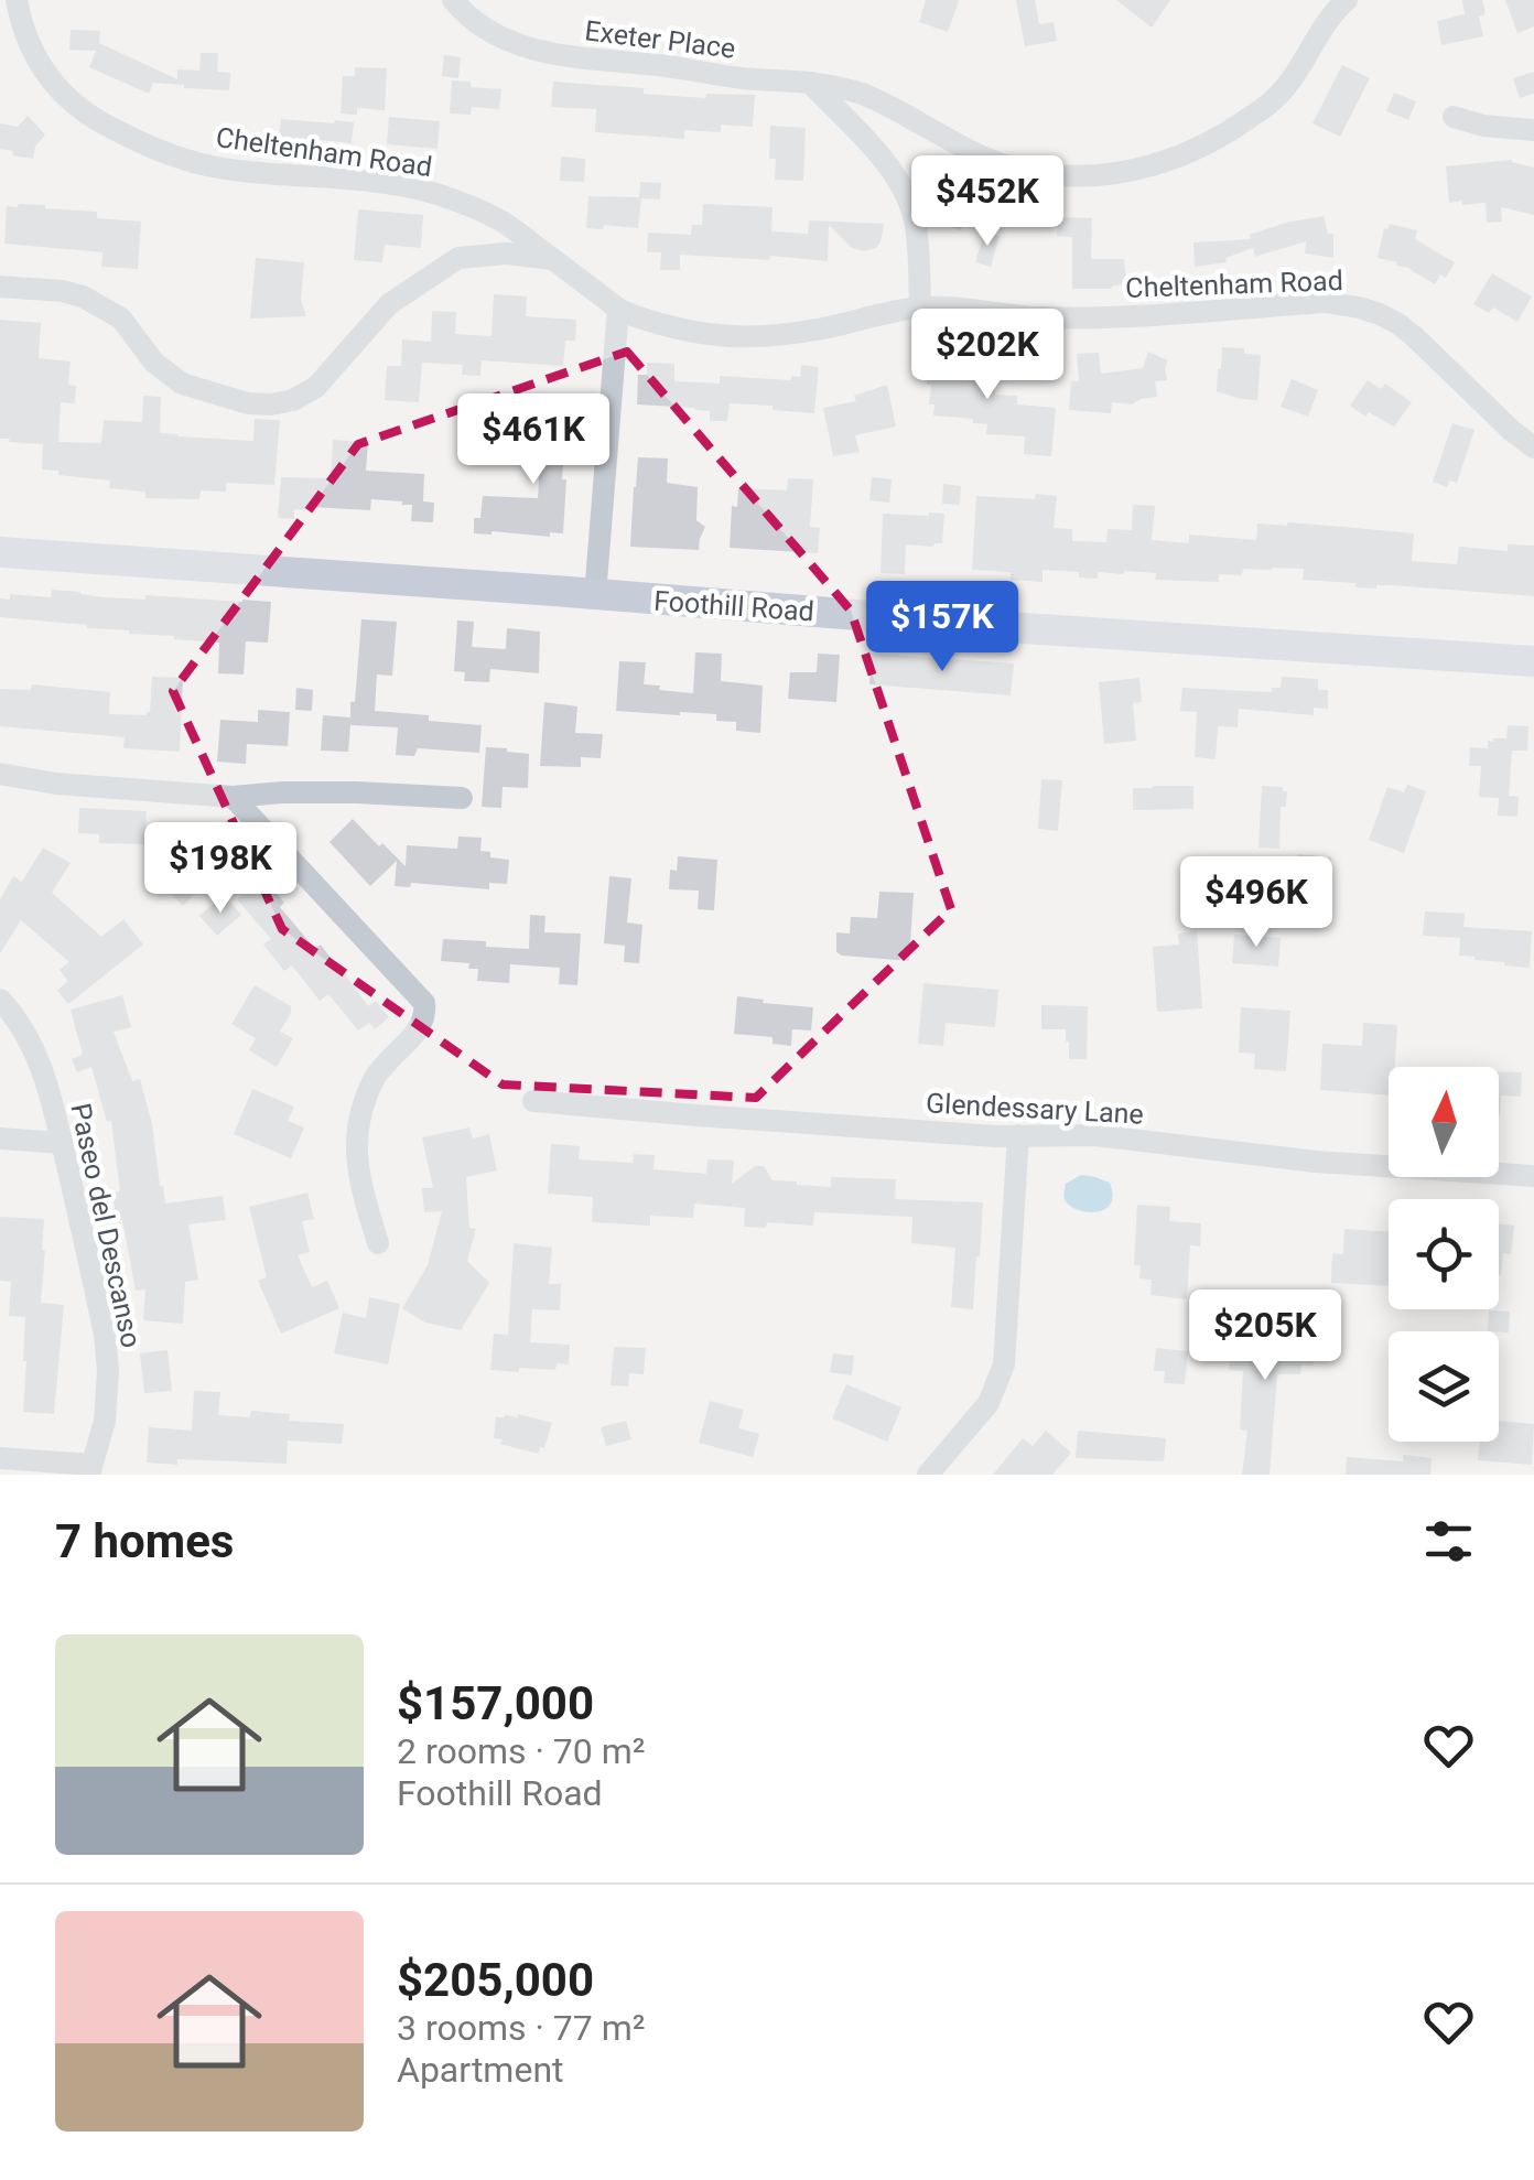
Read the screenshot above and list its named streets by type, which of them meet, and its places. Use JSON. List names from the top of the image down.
{
  "streets": {
    "main road": ["Foothill Road"],
    "street": [
      "Exeter Place",
      "Cheltenham Road",
      "Glendessary Lane",
      "Paseo del Descanso"
    ]
  },
  "north": "top",
  "page": {
    "price": [
      "$452K",
      "$202K",
      "$461K",
      "$157K",
      "$198K",
      "$496K",
      "$205K"
    ],
    "heading": "7 homes",
    "list": [
      {
        "name": "$157,000",
        "note": "2 rooms · 70 m² · Foothill Road"
      },
      {
        "name": "$205,000",
        "note": "3 rooms · 77 m² · Apartment"
      }
    ]
  }
}
